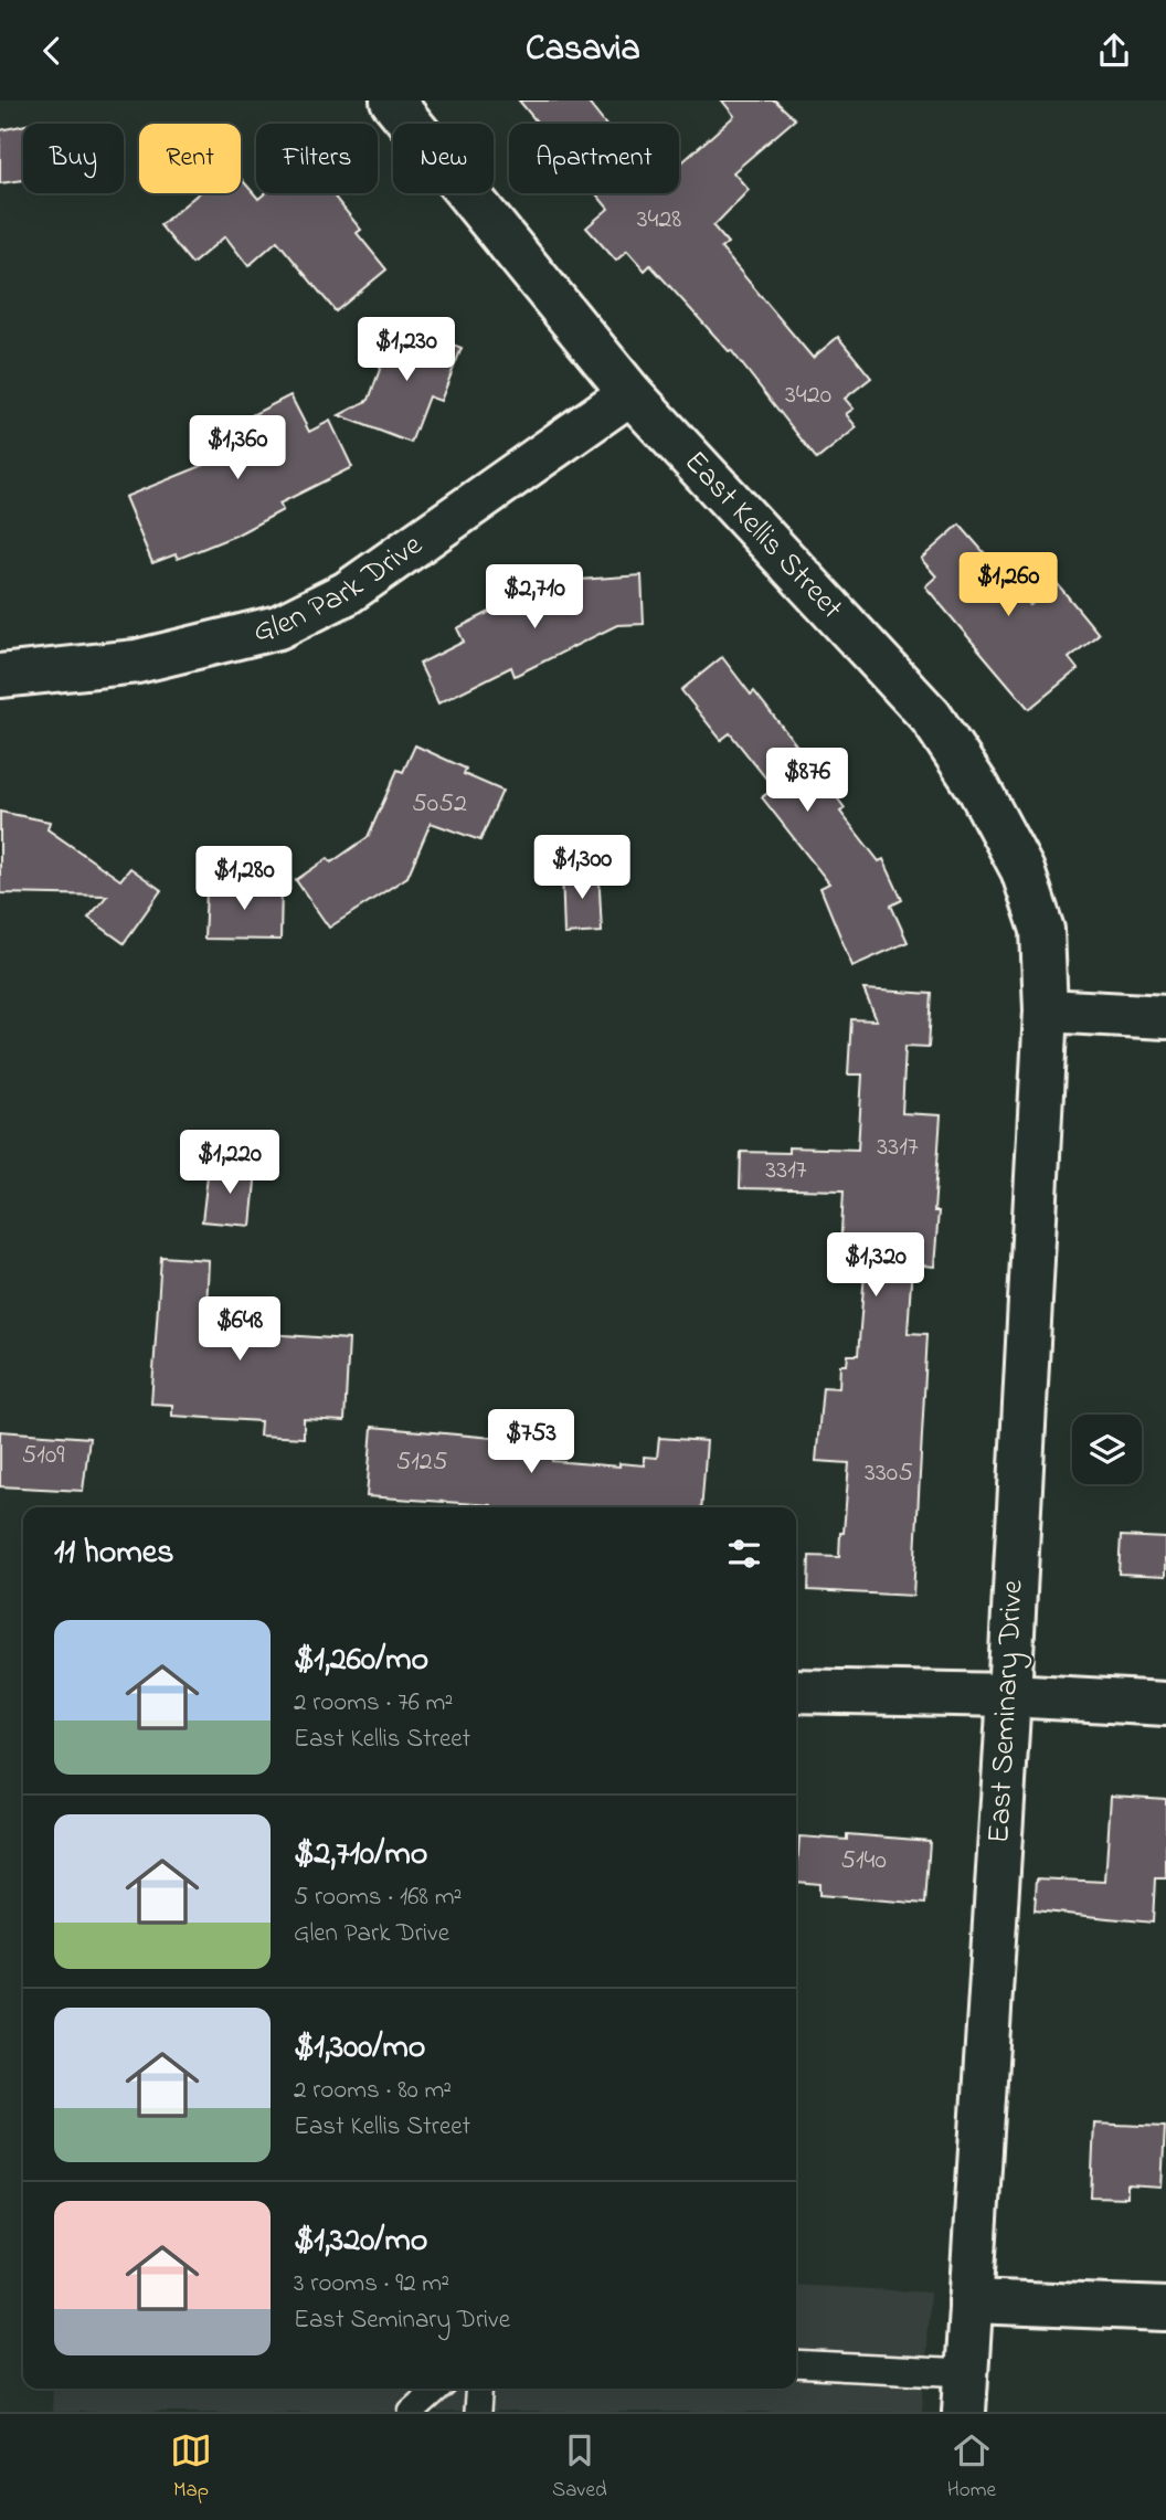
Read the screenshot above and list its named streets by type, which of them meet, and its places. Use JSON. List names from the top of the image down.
{
  "streets": {
    "street": ["East Kellis Street", "Glen Park Drive", "East Seminary Drive"]
  },
  "crossings": [
    ["East Kellis Street", "Glen Park Drive"],
    ["East Kellis Street", "East Seminary Drive"]
  ],
  "house_numbers": [
    "3428",
    "3420",
    "5052",
    "3317",
    "3317",
    "5109",
    "5125",
    "3305",
    "5140"
  ],
  "page": {
    "header": "Casavia",
    "chip": [
      "Buy",
      "Rent",
      "Filters",
      "New",
      "Apartment"
    ],
    "price": [
      "$1,230",
      "$1,360",
      "$1,260",
      "$2,710",
      "$876",
      "$1,300",
      "$1,280",
      "$1,220",
      "$1,320",
      "$648",
      "$753"
    ],
    "heading": "11 homes",
    "list": [
      {
        "name": "$1,260/mo",
        "note": "2 rooms · 76 m² · East Kellis Street"
      },
      {
        "name": "$2,710/mo",
        "note": "5 rooms · 168 m² · Glen Park Drive"
      },
      {
        "name": "$1,300/mo",
        "note": "2 rooms · 80 m² · East Kellis Street"
      },
      {
        "name": "$1,320/mo",
        "note": "3 rooms · 92 m² · East Seminary Drive"
      }
    ],
    "tabs": ["Map", "Saved", "Home"]
  }
}
